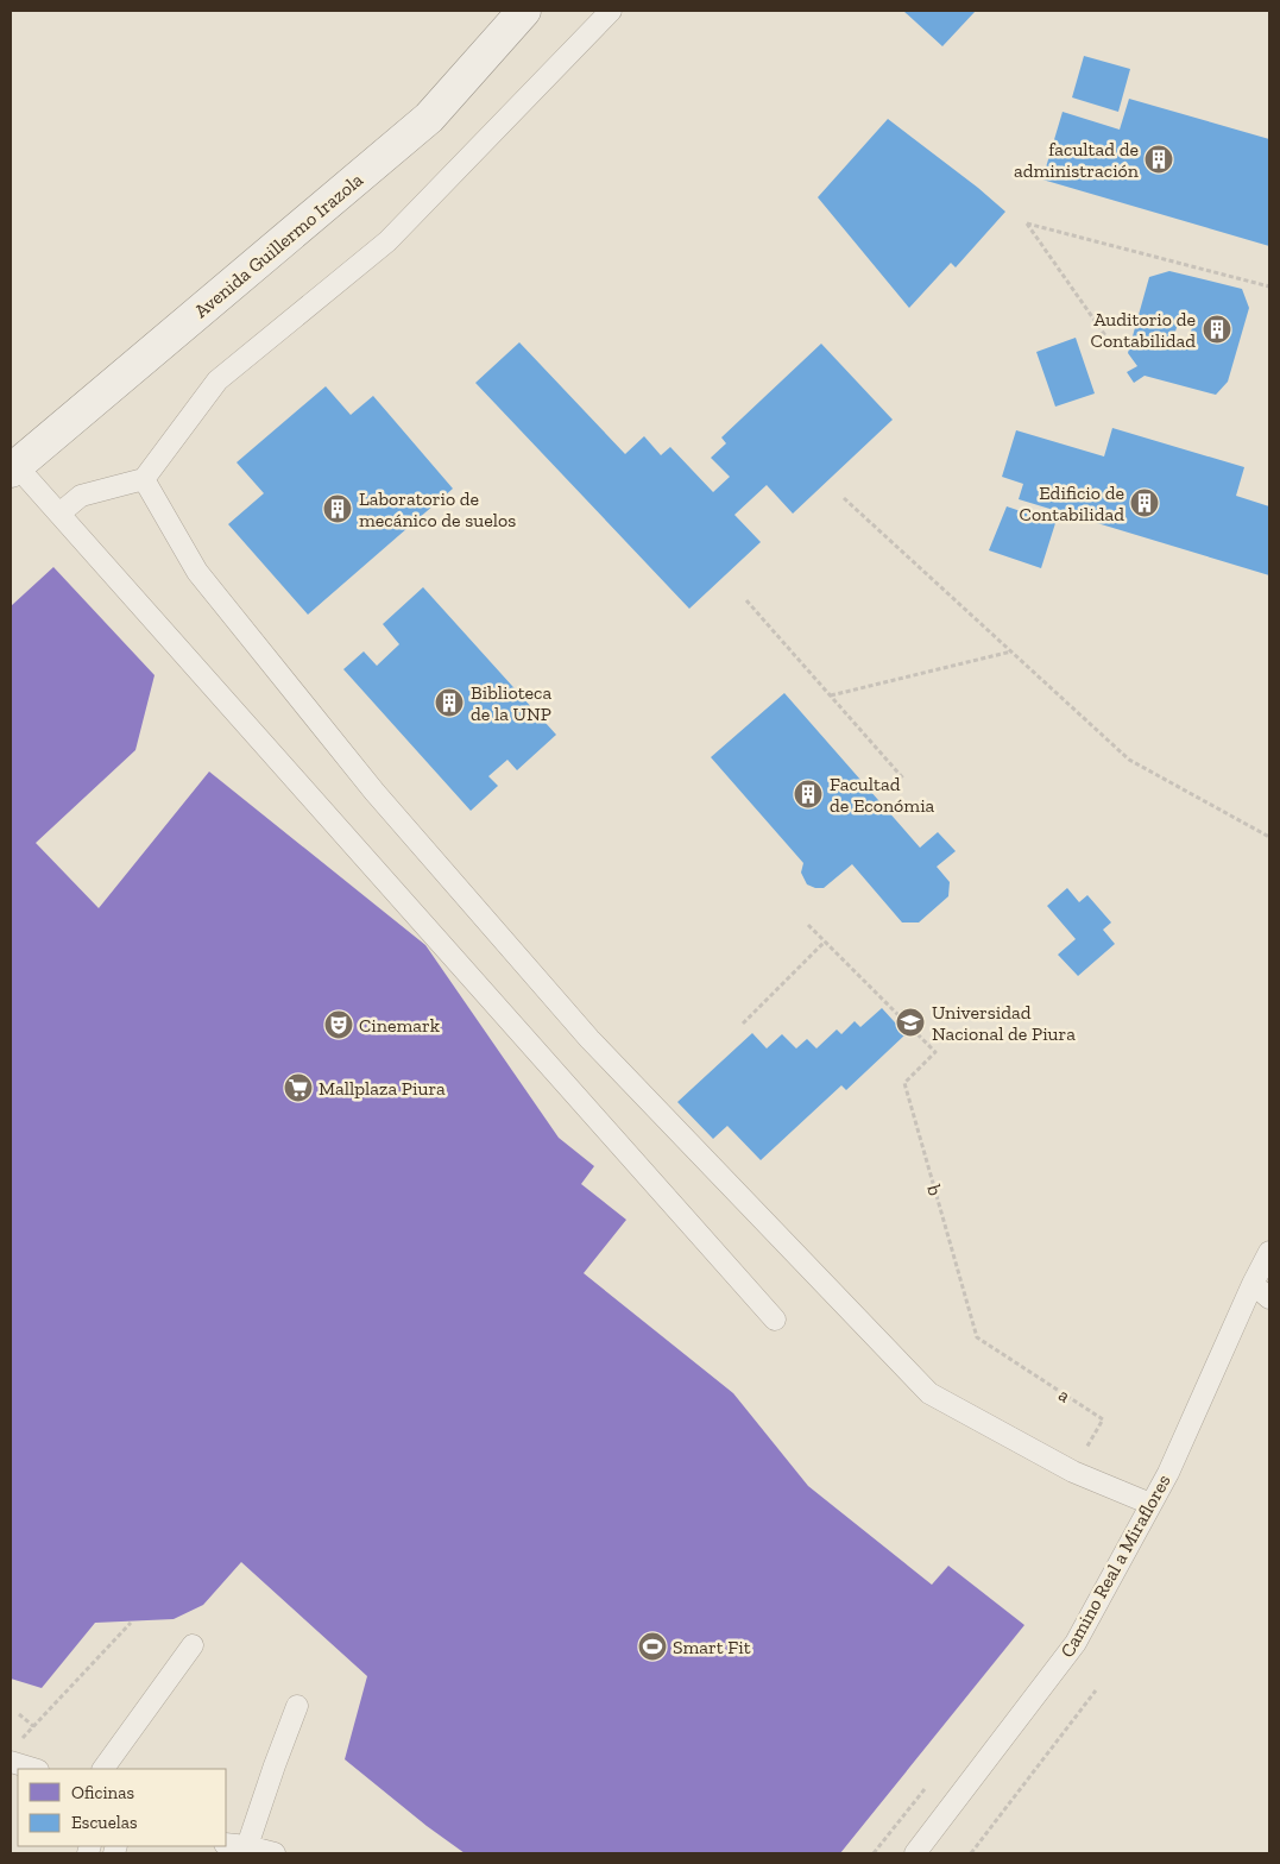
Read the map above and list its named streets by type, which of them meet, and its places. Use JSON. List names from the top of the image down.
{
  "streets": {
    "main road": ["Avenida Guillermo Irazola"],
    "lane": ["Camino Real a Miraflores"],
    "path": ["b", "a"]
  },
  "crossings": [
    ["b", "a"]
  ],
  "places": {
    "building": [
      "facultad de administración",
      "Auditorio de Contabilidad",
      "Edificio de Contabilidad",
      "Laboratorio de mecánico de suelos",
      "Biblioteca de la UNP",
      "Facultad de Económia"
    ],
    "school or university": ["Universidad Nacional de Piura"],
    "theatre": ["Cinemark"],
    "supermarket": ["Mallplaza Piura"],
    "sports": ["Smart Fit"]
  },
  "legend": ["Oficinas", "Escuelas"]
}
